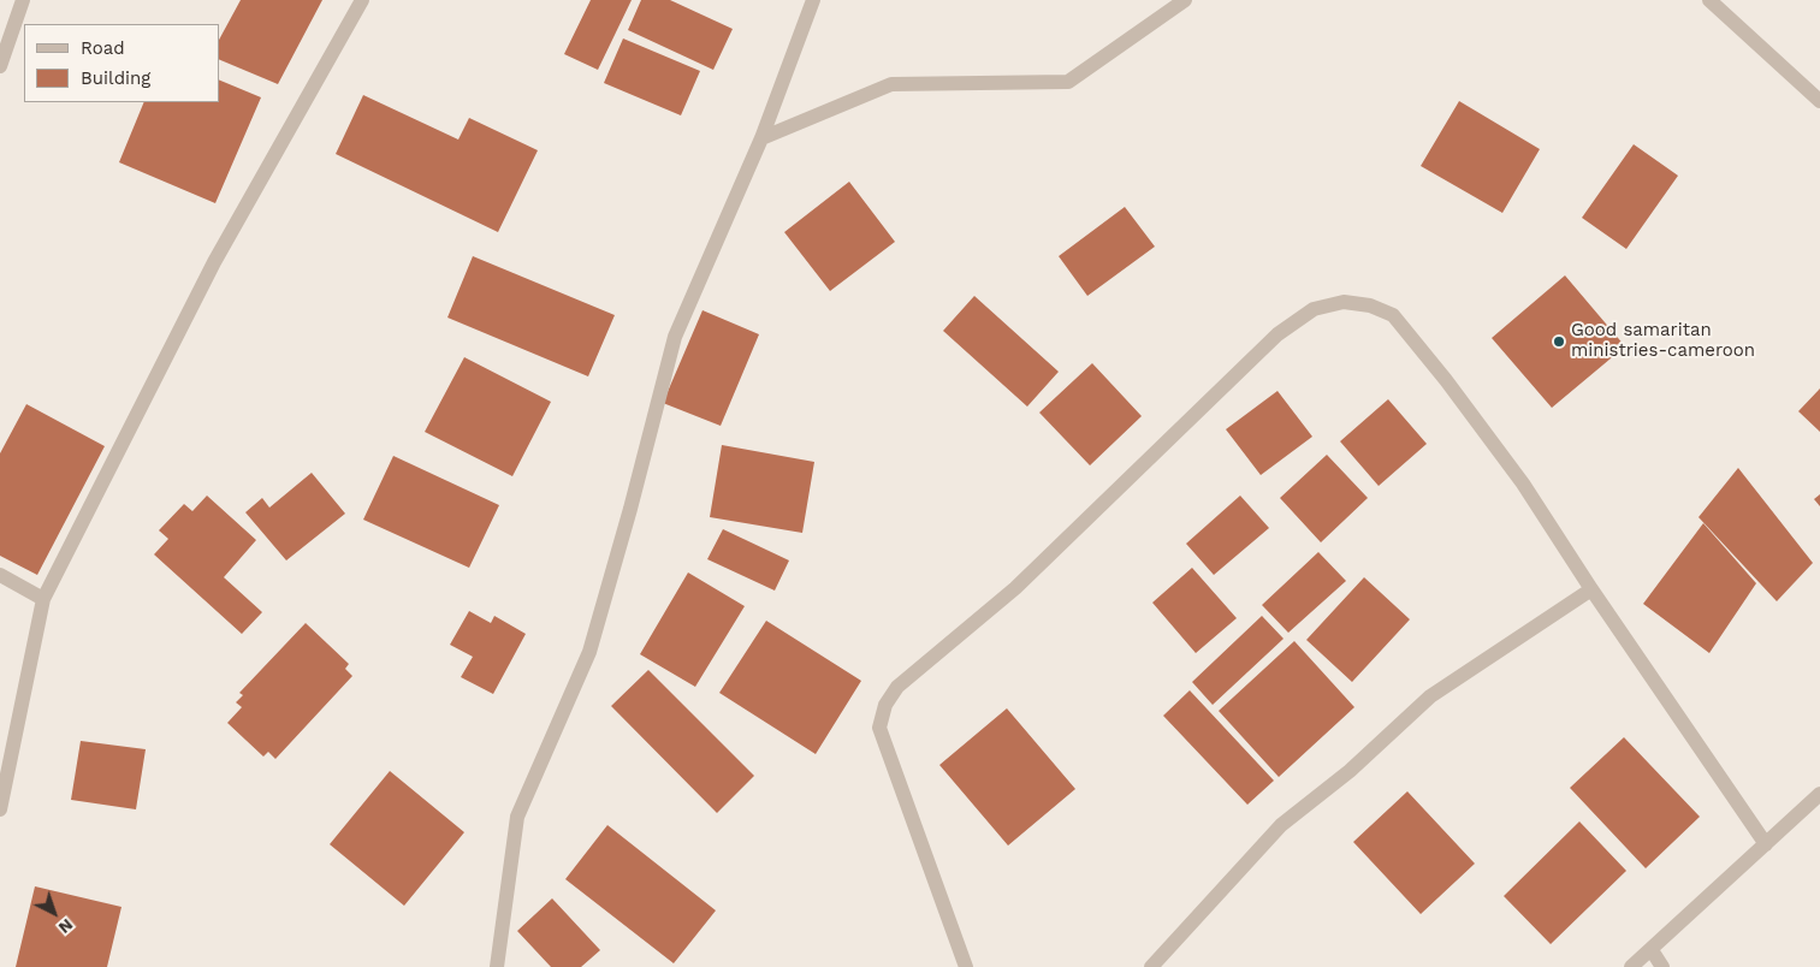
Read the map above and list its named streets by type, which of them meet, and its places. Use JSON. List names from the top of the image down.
{
  "places": ["Good samaritan ministries-cameroon"],
  "legend": ["Road", "Building"],
  "north": "bottom right"
}
